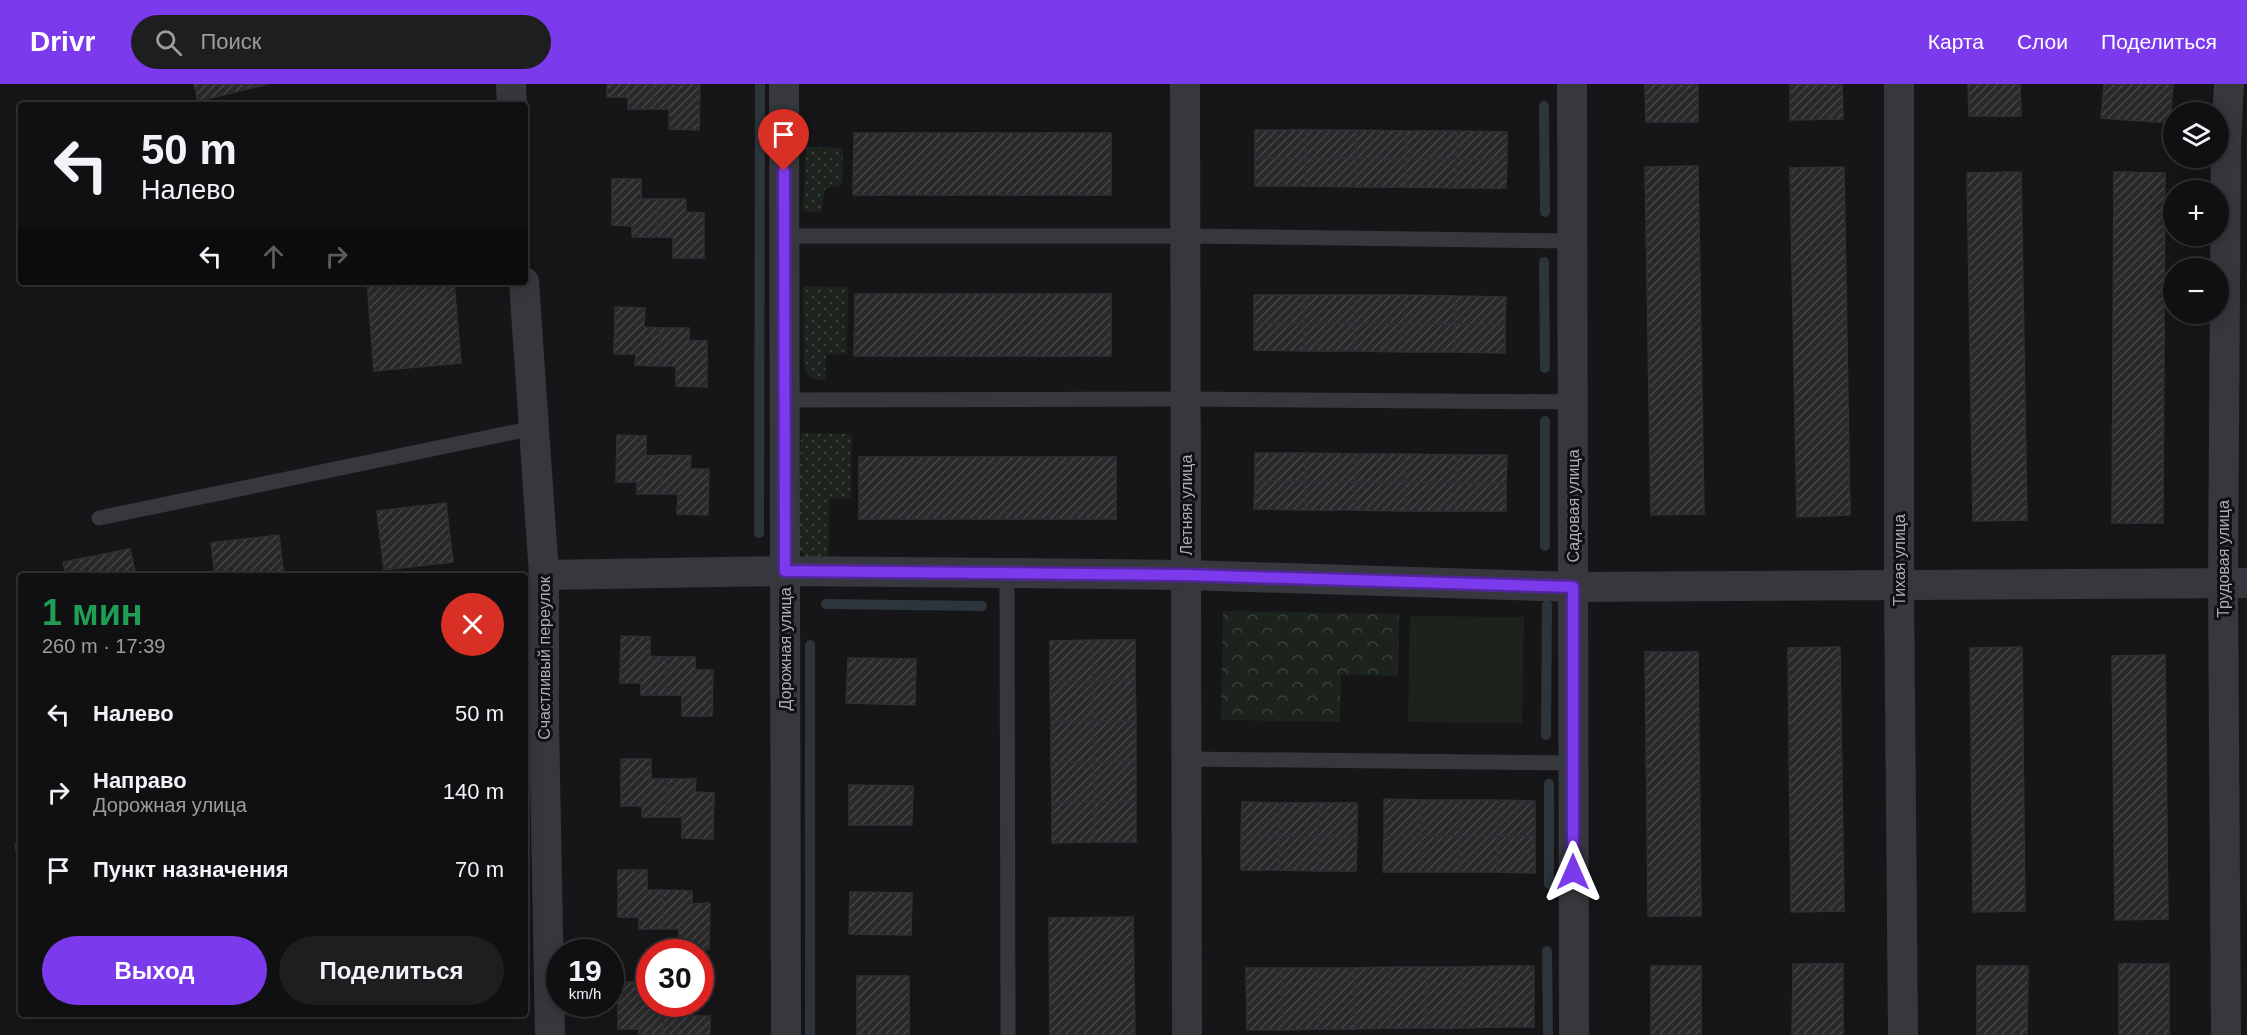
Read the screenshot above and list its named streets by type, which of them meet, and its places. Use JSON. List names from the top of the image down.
{
  "streets": {
    "street": [
      "Летняя улица",
      "Садовая улица",
      "Трудовая улица",
      "Тихая улица",
      "Дорожная улица",
      "Счастливый переулок"
    ]
  },
  "page": {
    "header": "Drivr",
    "search": "Поиск",
    "nav": ["Карта", "Слои", "Поделиться"],
    "map_buttons": ["+", "−"],
    "turn": ["50 m", "Налево"],
    "heading": ["1 мин", "260 m · 17:39"],
    "list": [
      {
        "name": "Налево",
        "value": "50 m"
      },
      {
        "name": "Направо",
        "note": "Дорожная улица",
        "value": "140 m"
      },
      {
        "name": "Пункт назначения",
        "value": "70 m"
      }
    ],
    "buttons": ["Выход", "Поделиться"],
    "speed": "19 km/h",
    "limit": "30"
  }
}
